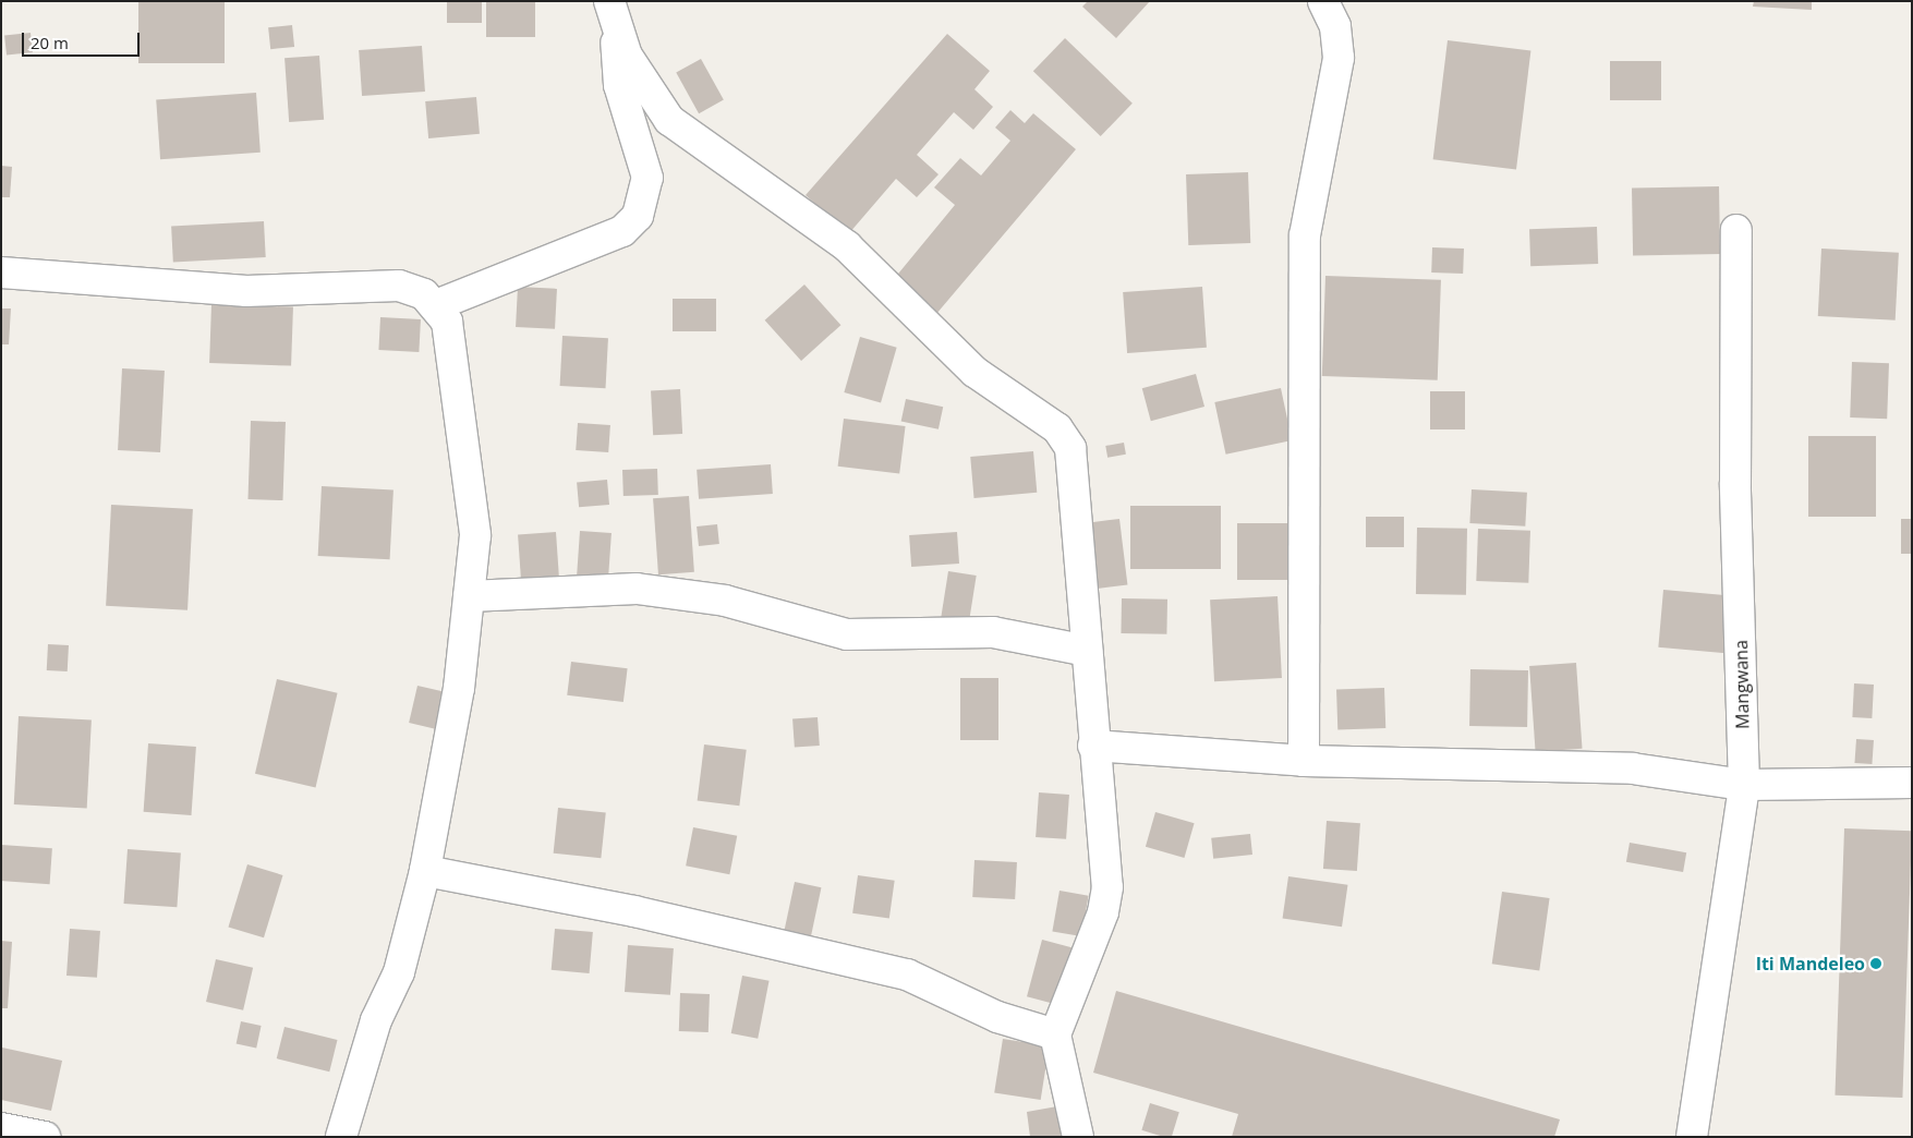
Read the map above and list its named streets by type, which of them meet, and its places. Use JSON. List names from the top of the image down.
{
  "streets": {
    "street": ["Mangwana"]
  },
  "places": ["Iti Mandeleo"],
  "scale_bar": "20 m"
}
